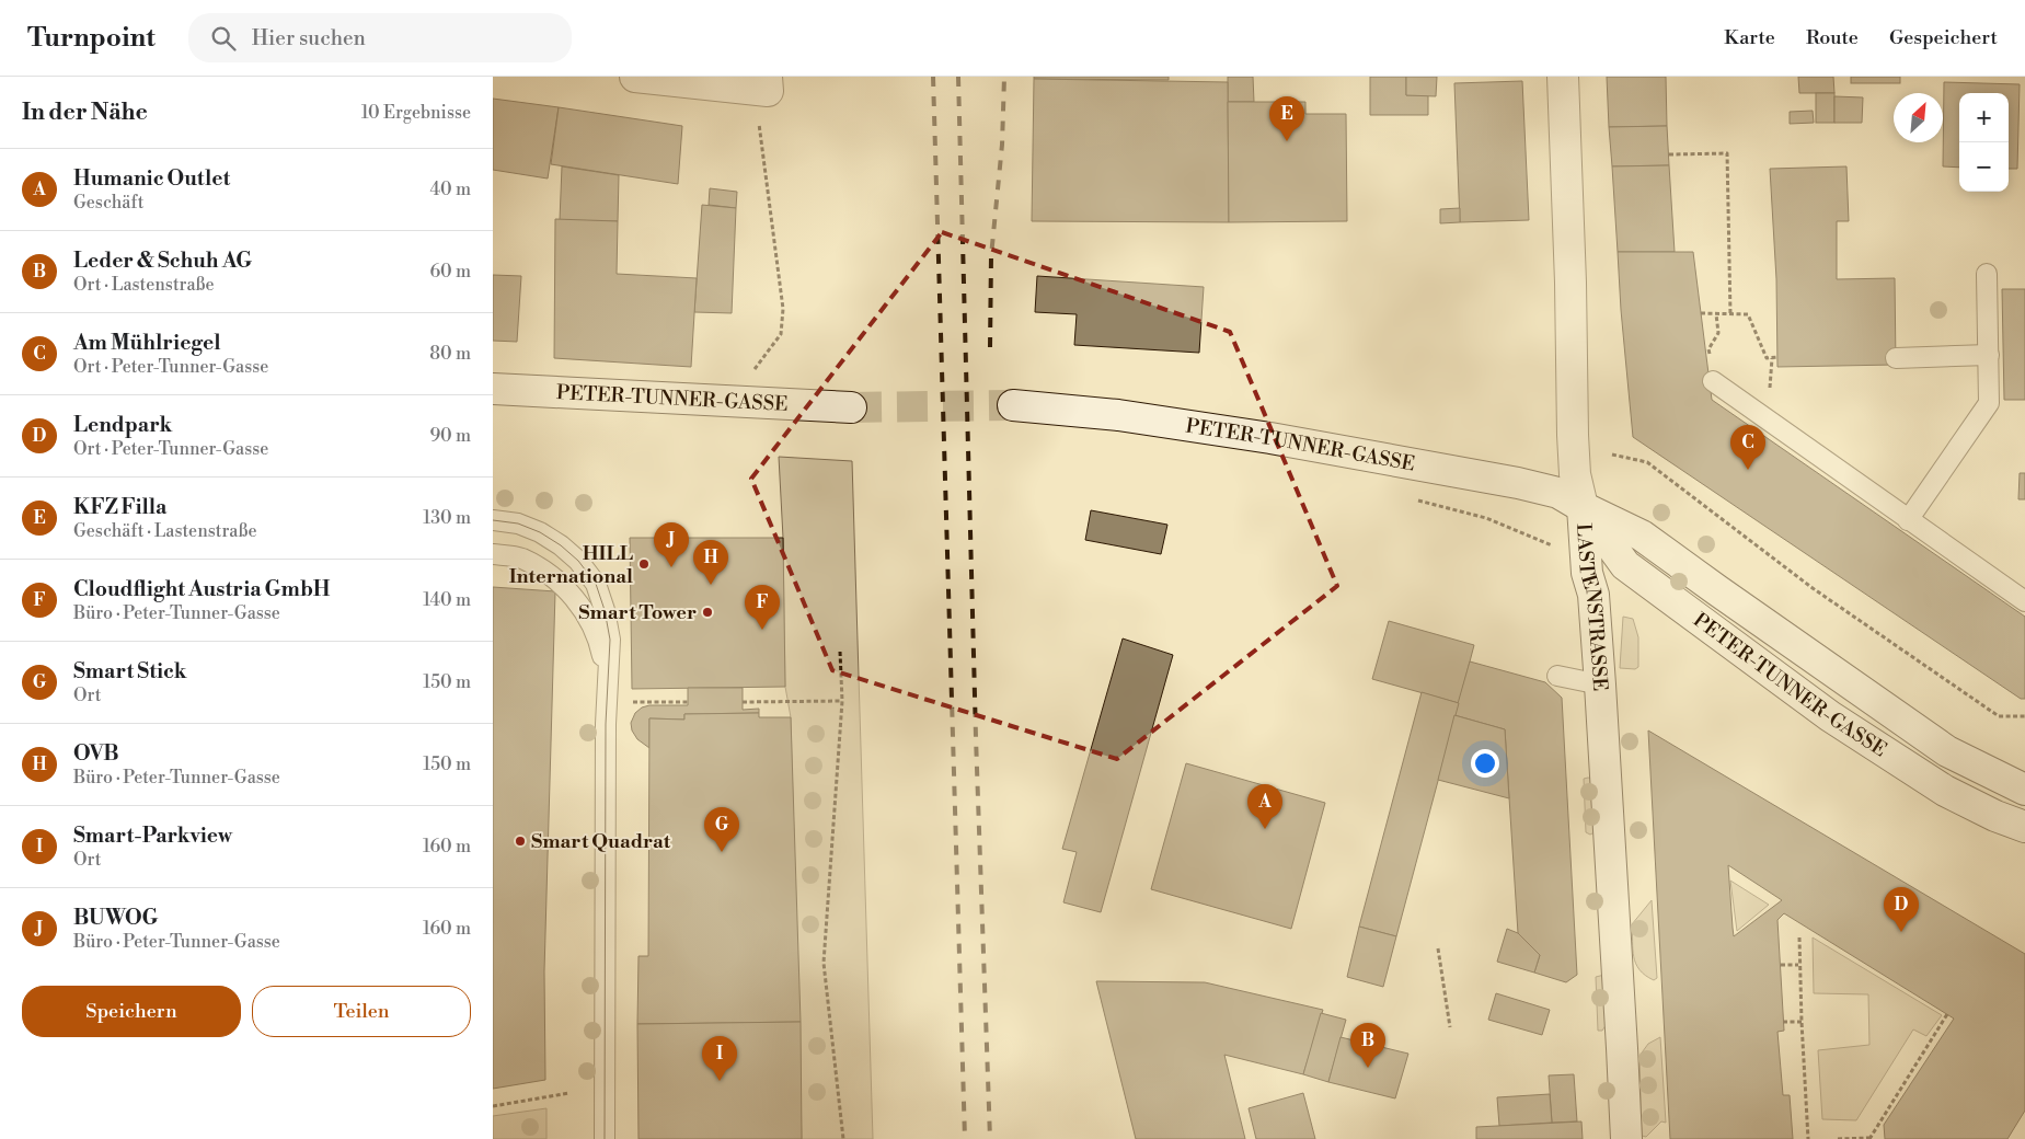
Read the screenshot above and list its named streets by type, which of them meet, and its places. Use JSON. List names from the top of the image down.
{
  "streets": {
    "main road": ["PETER-TUNNER-GASSE", "LASTENSTRASSE"]
  },
  "crossings": [
    ["PETER-TUNNER-GASSE", "LASTENSTRASSE"]
  ],
  "places": ["HILL International", "Smart Tower", "Smart Quadrat"],
  "north": "top right",
  "page": {
    "header": "Turnpoint",
    "search": "Hier suchen",
    "nav": ["Karte", "Route", "Gespeichert"],
    "heading": ["In der Nähe", "10 Ergebnisse"],
    "map_buttons": ["+", "−"],
    "pins": [
      "E",
      "C",
      "J",
      "H",
      "F",
      "A",
      "G",
      "D",
      "B",
      "I"
    ],
    "list": [
      {
        "mark": "A",
        "name": "Humanic Outlet",
        "note": "Geschäft",
        "value": "40 m"
      },
      {
        "mark": "B",
        "name": "Leder & Schuh AG",
        "note": "Ort · Lastenstraße",
        "value": "60 m"
      },
      {
        "mark": "C",
        "name": "Am Mühlriegel",
        "note": "Ort · Peter-Tunner-Gasse",
        "value": "80 m"
      },
      {
        "mark": "D",
        "name": "Lendpark",
        "note": "Ort · Peter-Tunner-Gasse",
        "value": "90 m"
      },
      {
        "mark": "E",
        "name": "KFZ Filla",
        "note": "Geschäft · Lastenstraße",
        "value": "130 m"
      },
      {
        "mark": "F",
        "name": "Cloudflight Austria GmbH",
        "note": "Büro · Peter-Tunner-Gasse",
        "value": "140 m"
      },
      {
        "mark": "G",
        "name": "Smart Stick",
        "note": "Ort",
        "value": "150 m"
      },
      {
        "mark": "H",
        "name": "OVB",
        "note": "Büro · Peter-Tunner-Gasse",
        "value": "150 m"
      },
      {
        "mark": "I",
        "name": "Smart-Parkview",
        "note": "Ort",
        "value": "160 m"
      },
      {
        "mark": "J",
        "name": "BUWOG",
        "note": "Büro · Peter-Tunner-Gasse",
        "value": "160 m"
      }
    ],
    "buttons": ["Speichern", "Teilen"]
  }
}
